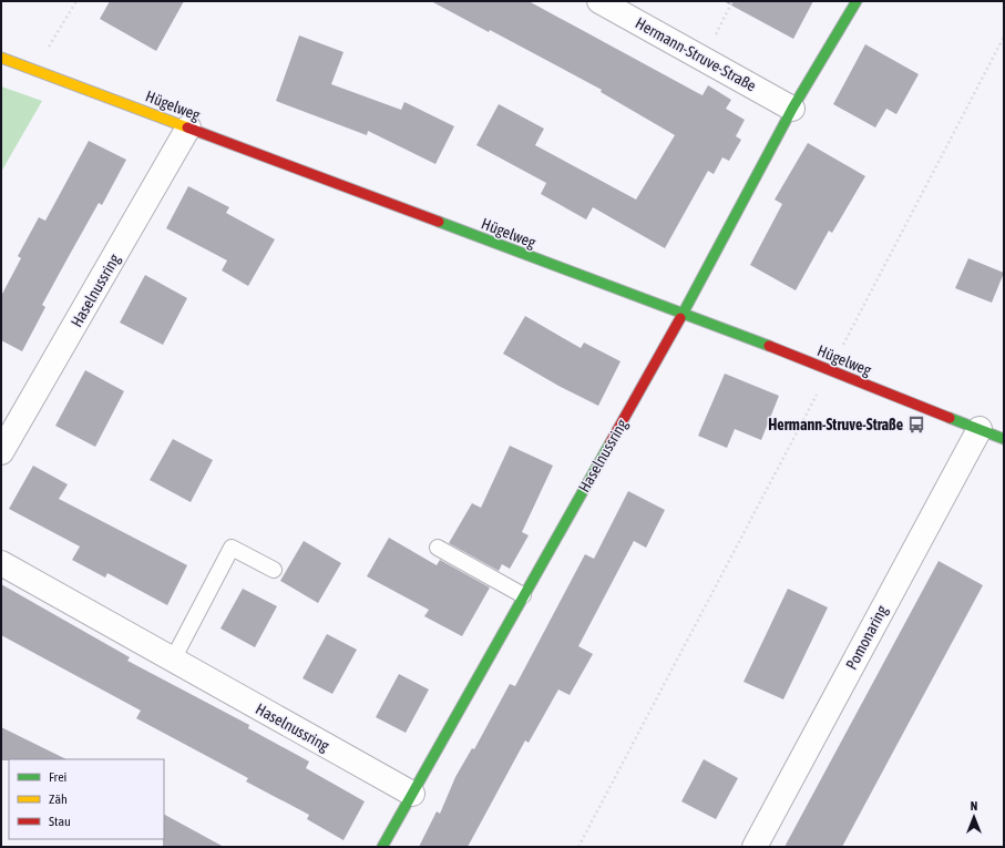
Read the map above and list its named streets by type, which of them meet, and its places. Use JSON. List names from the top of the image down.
{
  "streets": {
    "street": [
      "Hermann-Struve-Straße",
      "Hügelweg",
      "Haselnussring",
      "Pomonaring"
    ]
  },
  "crossings": [
    ["Hügelweg", "Haselnussring"],
    ["Hügelweg", "Pomonaring"]
  ],
  "places": {
    "bus stop": ["Hermann-Struve-Straße"]
  },
  "legend": ["Frei", "Zäh", "Stau"],
  "north": "top"
}
